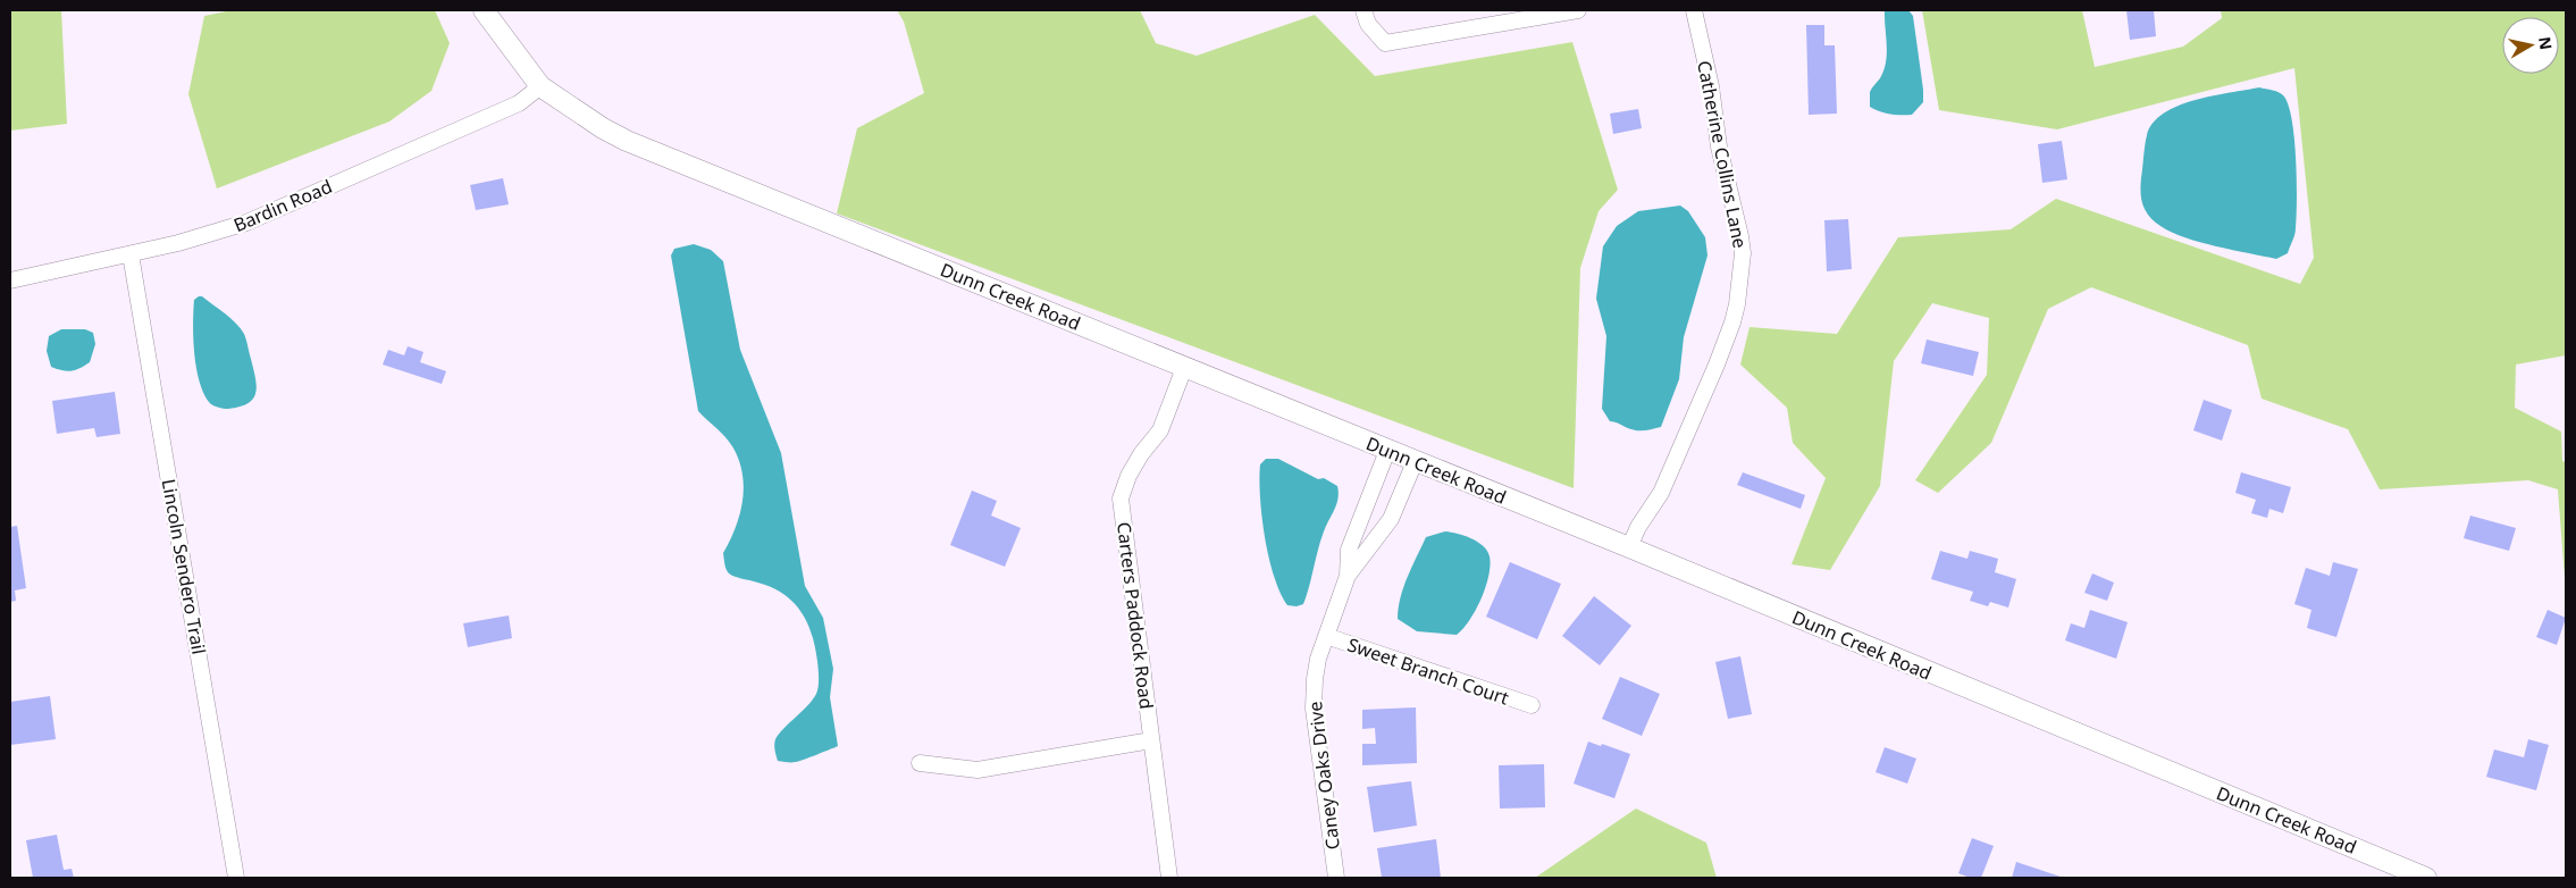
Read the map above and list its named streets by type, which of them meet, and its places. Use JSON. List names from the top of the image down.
{
  "streets": {
    "street": [
      "Catherine Collins Lane",
      "Bardin Road",
      "Dunn Creek Road",
      "Lincoln Sendero Trail",
      "Carters Paddock Road",
      "Sweet Branch Court",
      "Caney Oaks Drive"
    ]
  },
  "crossings": [
    ["Catherine Collins Lane", "Dunn Creek Road"],
    ["Bardin Road", "Dunn Creek Road"],
    ["Bardin Road", "Lincoln Sendero Trail"],
    ["Dunn Creek Road", "Carters Paddock Road"],
    ["Dunn Creek Road", "Caney Oaks Drive"],
    ["Sweet Branch Court", "Caney Oaks Drive"]
  ],
  "north": "right"
}
